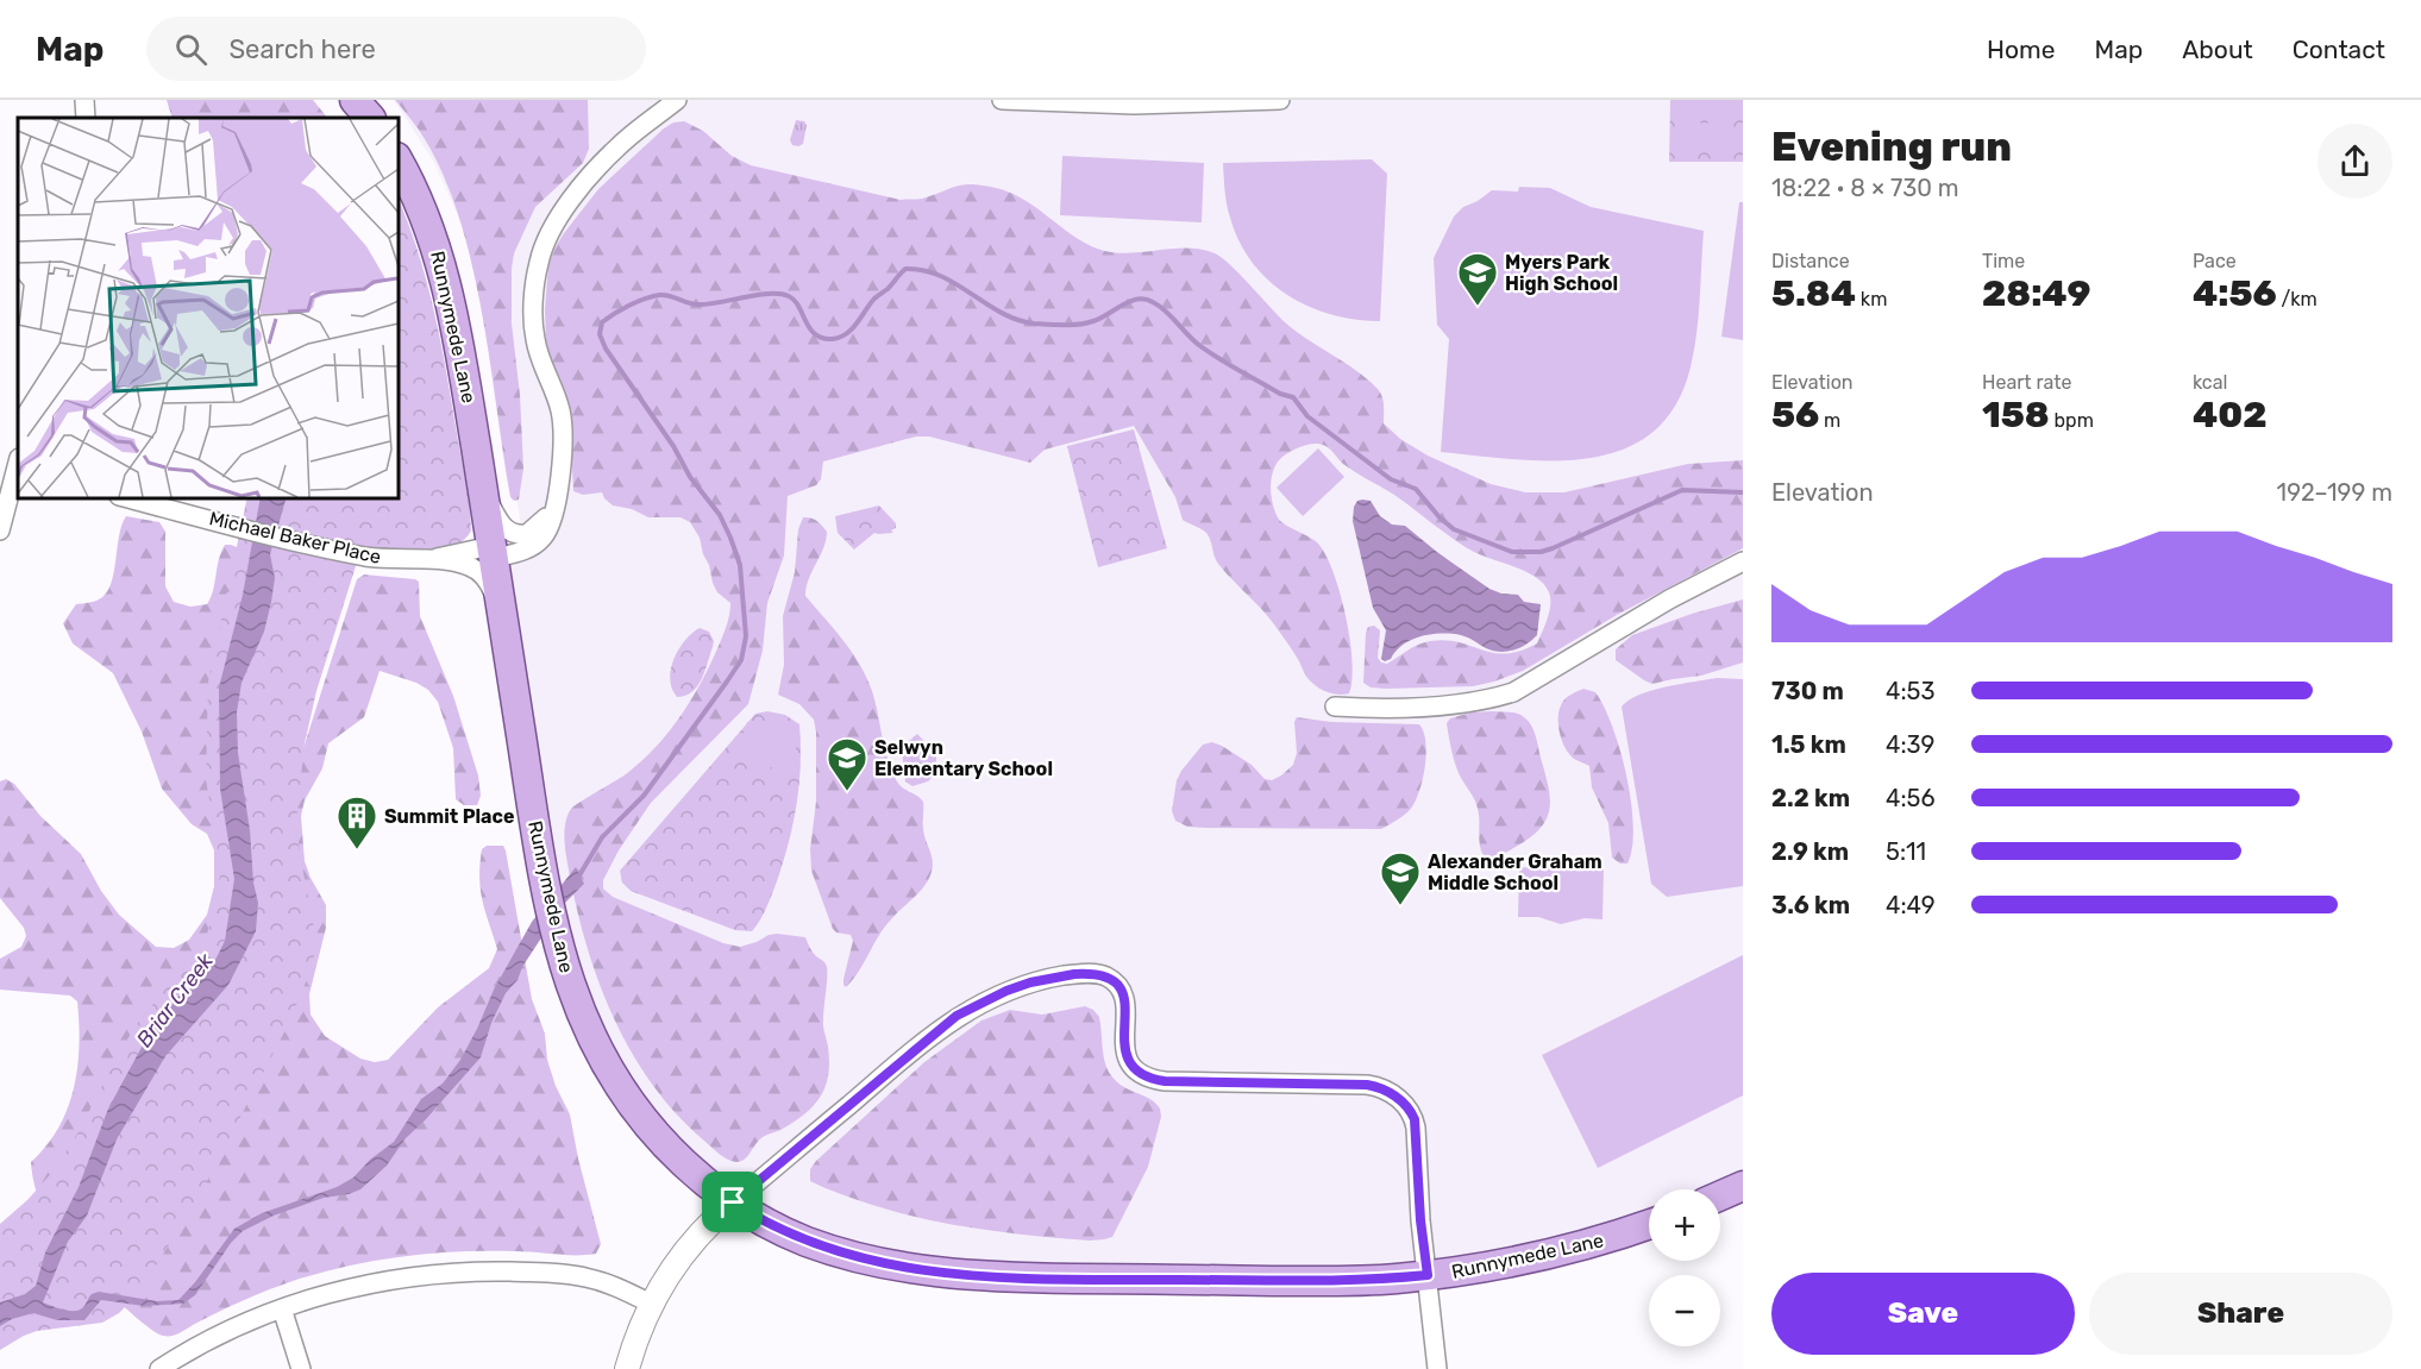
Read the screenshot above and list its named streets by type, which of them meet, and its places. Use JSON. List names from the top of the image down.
{
  "streets": {
    "main road": ["Runnymede Lane"],
    "street": ["Michael Baker Place"]
  },
  "water": ["Briar Creek"],
  "places": {
    "school or university": ["Myers Park High School", "Selwyn Elementary School", "Alexander Graham Middle School"],
    "building": ["Summit Place"]
  },
  "page": {
    "header": "Map",
    "search": "Search here",
    "nav": [
      "Home",
      "Map",
      "About",
      "Contact"
    ],
    "heading": ["Evening run", "18:22 · 8 × 730 m"],
    "stats": [
      ["Distance", "5.84 km"],
      ["Time", "28:49"],
      ["Pace", "4:56 /km"],
      ["Elevation", "56 m"],
      ["Heart rate", "158 bpm"],
      ["kcal", "402"]
    ],
    "chart": ["Elevation", "192–199 m"],
    "list": [
      {
        "name": "730 m",
        "note": "4:53"
      },
      {
        "name": "1.5 km",
        "note": "4:39"
      },
      {
        "name": "2.2 km",
        "note": "4:56"
      },
      {
        "name": "2.9 km",
        "note": "5:11"
      },
      {
        "name": "3.6 km",
        "note": "4:49"
      }
    ],
    "map_buttons": ["+", "−"],
    "buttons": ["Save", "Share"]
  }
}
